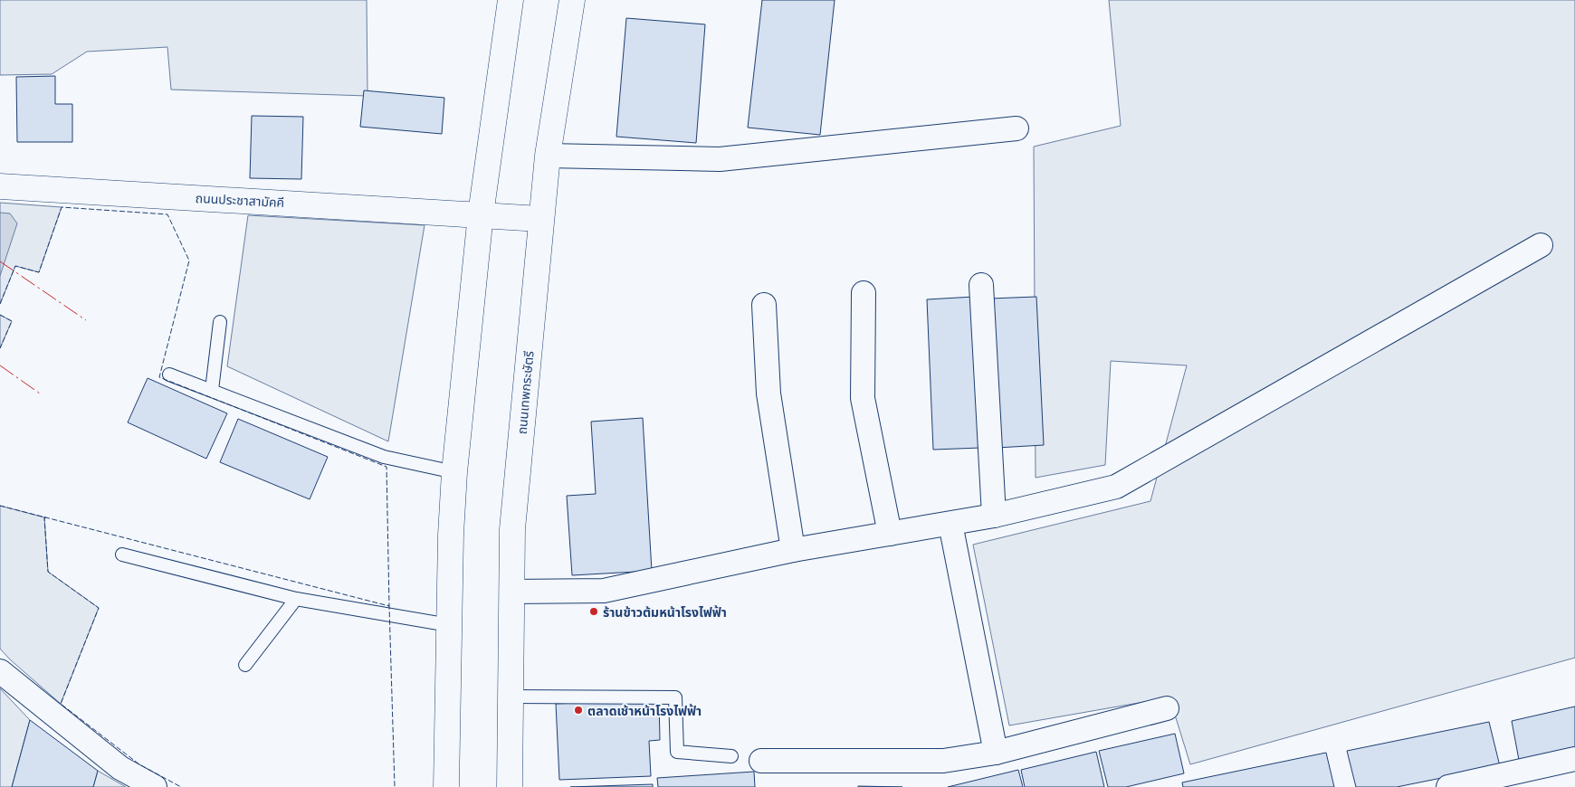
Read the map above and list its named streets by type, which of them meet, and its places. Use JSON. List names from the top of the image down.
{
  "streets": {
    "main road": ["ถนนประชาสามัคคี", "ถนนเทพกระษัตรี"]
  },
  "crossings": [
    ["ถนนประชาสามัคคี", "ถนนเทพกระษัตรี"]
  ],
  "places": ["ร้านข้าวต้มหน้าโรงไฟฟ้า", "ตลาดเช้าหน้าโรงไฟฟ้า"]
}
